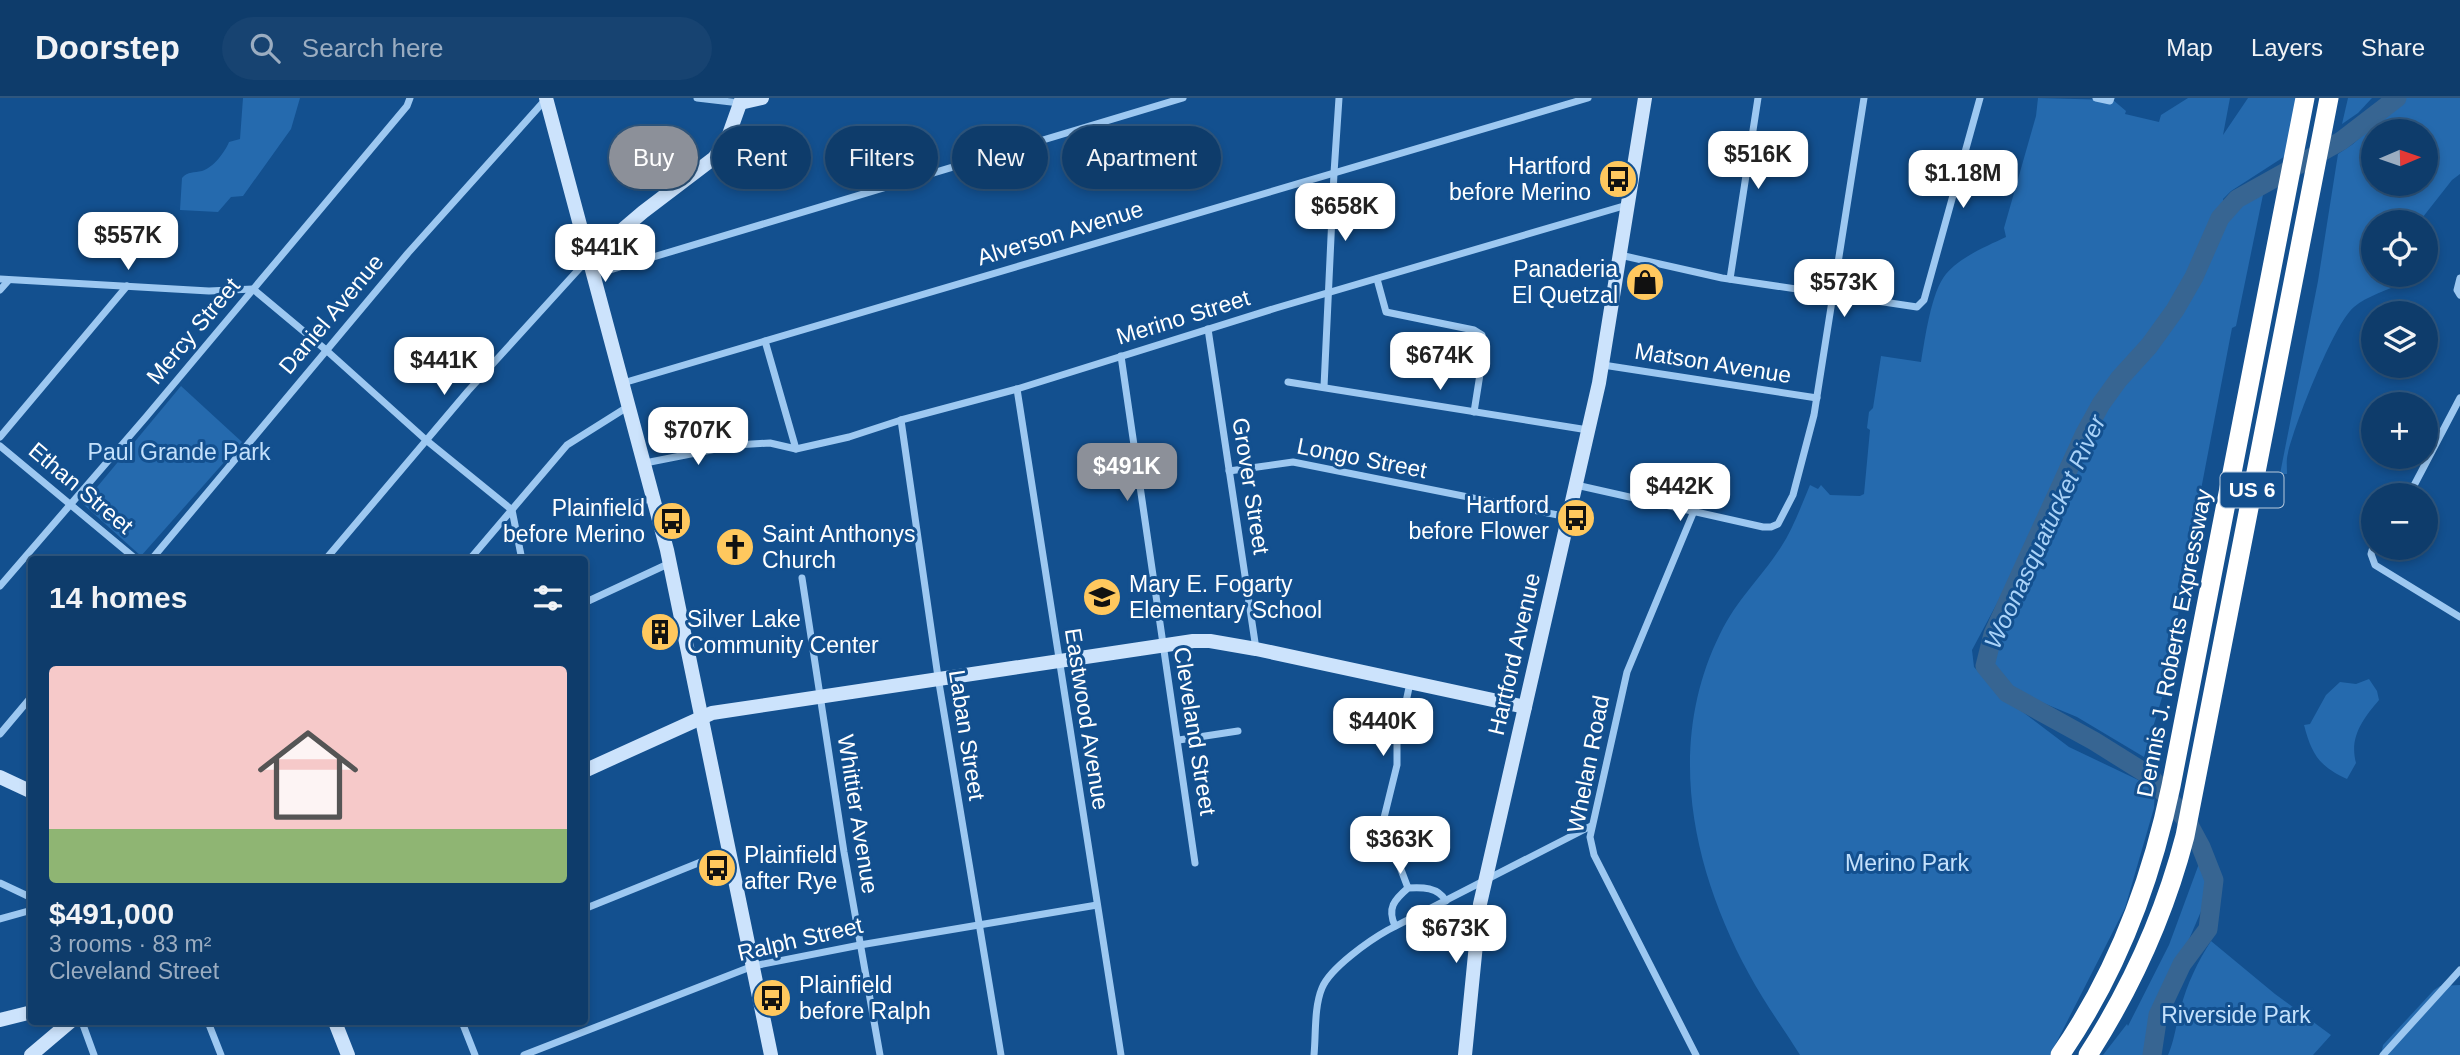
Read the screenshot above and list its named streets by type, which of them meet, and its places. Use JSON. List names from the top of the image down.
{
  "streets": {
    "highway": ["US 6", "Dennis J. Roberts Expressway"],
    "main road": ["Hartford Avenue"],
    "street": [
      "Alverson Avenue",
      "Daniel Avenue",
      "Merino Street",
      "Mercy Street",
      "Matson Avenue",
      "Longo Street",
      "Grover Street",
      "Ethan Street",
      "Eastwood Avenue",
      "Cleveland Street",
      "Laban Street",
      "Whelan Road",
      "Whittier Avenue",
      "Ralph Street"
    ]
  },
  "crossings": [
    ["Merino Street", "Grover Street"],
    ["Merino Street", "Hartford Avenue"],
    ["Merino Street", "Eastwood Avenue"],
    ["Merino Street", "Cleveland Street"],
    ["Merino Street", "Laban Street"],
    ["Mercy Street", "Ethan Street"],
    ["Matson Avenue", "Hartford Avenue"],
    ["Longo Street", "Grover Street"],
    ["Longo Street", "Hartford Avenue"],
    ["Eastwood Avenue", "Ralph Street"],
    ["Laban Street", "Ralph Street"],
    ["Whittier Avenue", "Ralph Street"]
  ],
  "water": ["Woonasquatucket River"],
  "parks": ["Paul Grande Park", "Merino Park", "Riverside Park"],
  "places": {
    "bus stop": [
      "Hartford before Merino",
      "Hartford before Flower",
      "Plainfield before Merino",
      "Plainfield after Rye",
      "Plainfield before Ralph"
    ],
    "shop": ["Panaderia El Quetzal"],
    "church": ["Saint Anthonys Church"],
    "school or university": ["Mary E. Fogarty Elementary School"],
    "building": ["Silver Lake Community Center"]
  },
  "north": "right",
  "page": {
    "header": "Doorstep",
    "search": "Search here",
    "nav": ["Map", "Layers", "Share"],
    "map_buttons": ["+", "−"],
    "chip": [
      "Buy",
      "Rent",
      "Filters",
      "New",
      "Apartment"
    ],
    "price": [
      "$516K",
      "$1.18M",
      "$658K",
      "$557K",
      "$441K",
      "$573K",
      "$674K",
      "$441K",
      "$707K",
      "$491K",
      "$442K",
      "$440K",
      "$363K",
      "$673K"
    ],
    "heading": "14 homes",
    "list": [
      {
        "name": "$491,000",
        "note": "3 rooms · 83 m² · Cleveland Street"
      }
    ]
  }
}
